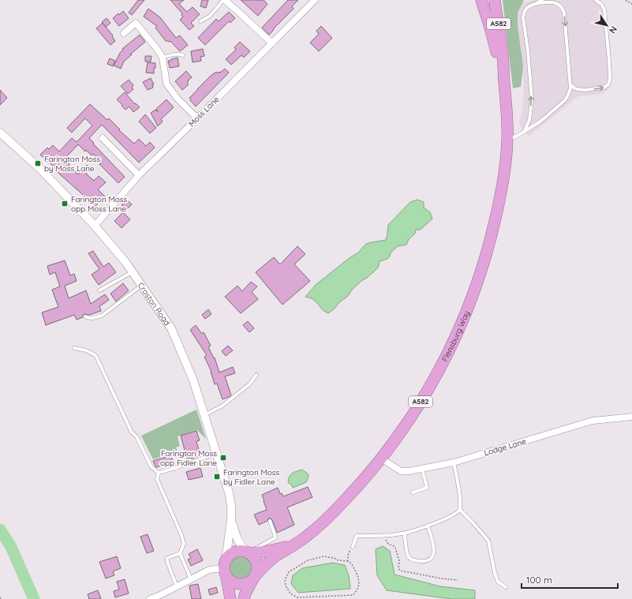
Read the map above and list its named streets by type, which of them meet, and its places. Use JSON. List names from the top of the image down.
{
  "streets": {
    "highway": ["A582", "Croston Road", "Flensburg Way"],
    "street": ["Moss Lane", "Lodge Lane"]
  },
  "crossings": [
    ["A582", "Croston Road"],
    ["A582", "Flensburg Way"],
    ["Moss Lane", "Croston Road"],
    ["Croston Road", "Flensburg Way"],
    ["Flensburg Way", "Lodge Lane"]
  ],
  "places": {
    "transit": [
      "Farington Moss by Moss Lane",
      "Farington Moss opp Moss Lane",
      "Farington Moss opp Fidler Lane",
      "Farington Moss by Fidler Lane"
    ]
  },
  "scale_bar": "100 m",
  "north": "bottom right"
}
